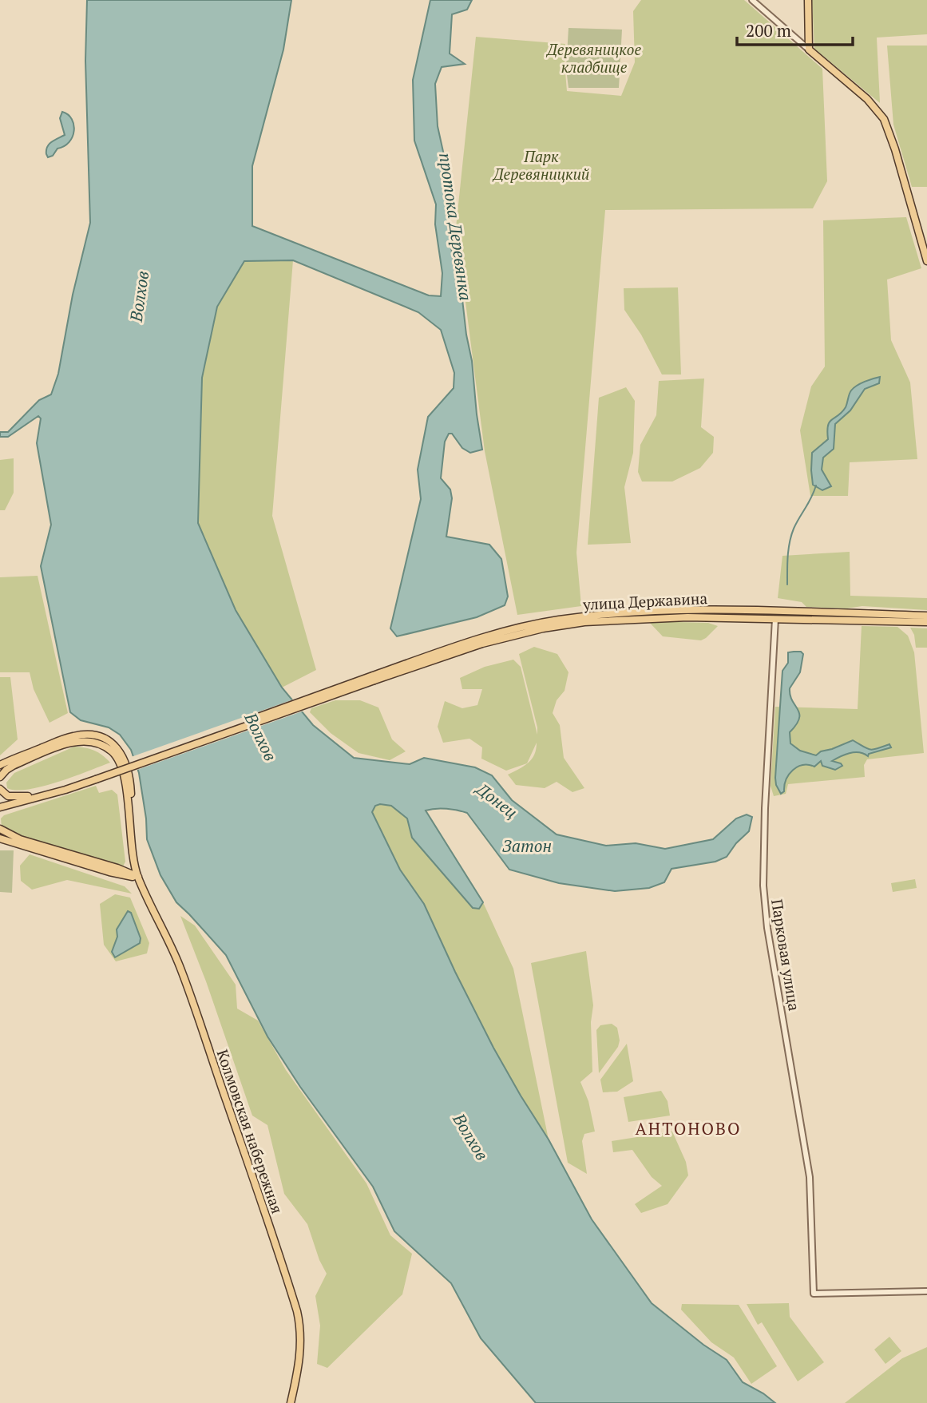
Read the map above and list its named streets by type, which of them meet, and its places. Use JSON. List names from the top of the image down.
{
  "streets": {
    "main road": ["улица Державина", "Колмовская набережная"],
    "street": ["Парковая улица"]
  },
  "crossings": [
    ["улица Державина", "Парковая улица"]
  ],
  "districts": ["АНТОНОВО"],
  "water": [
    "протока Деревянка",
    "Волхов",
    "Донец",
    "Затон"
  ],
  "parks": ["Деревяницкое кладбище", "Парк Деревяницкий"],
  "scale_bar": "200 m"
}
